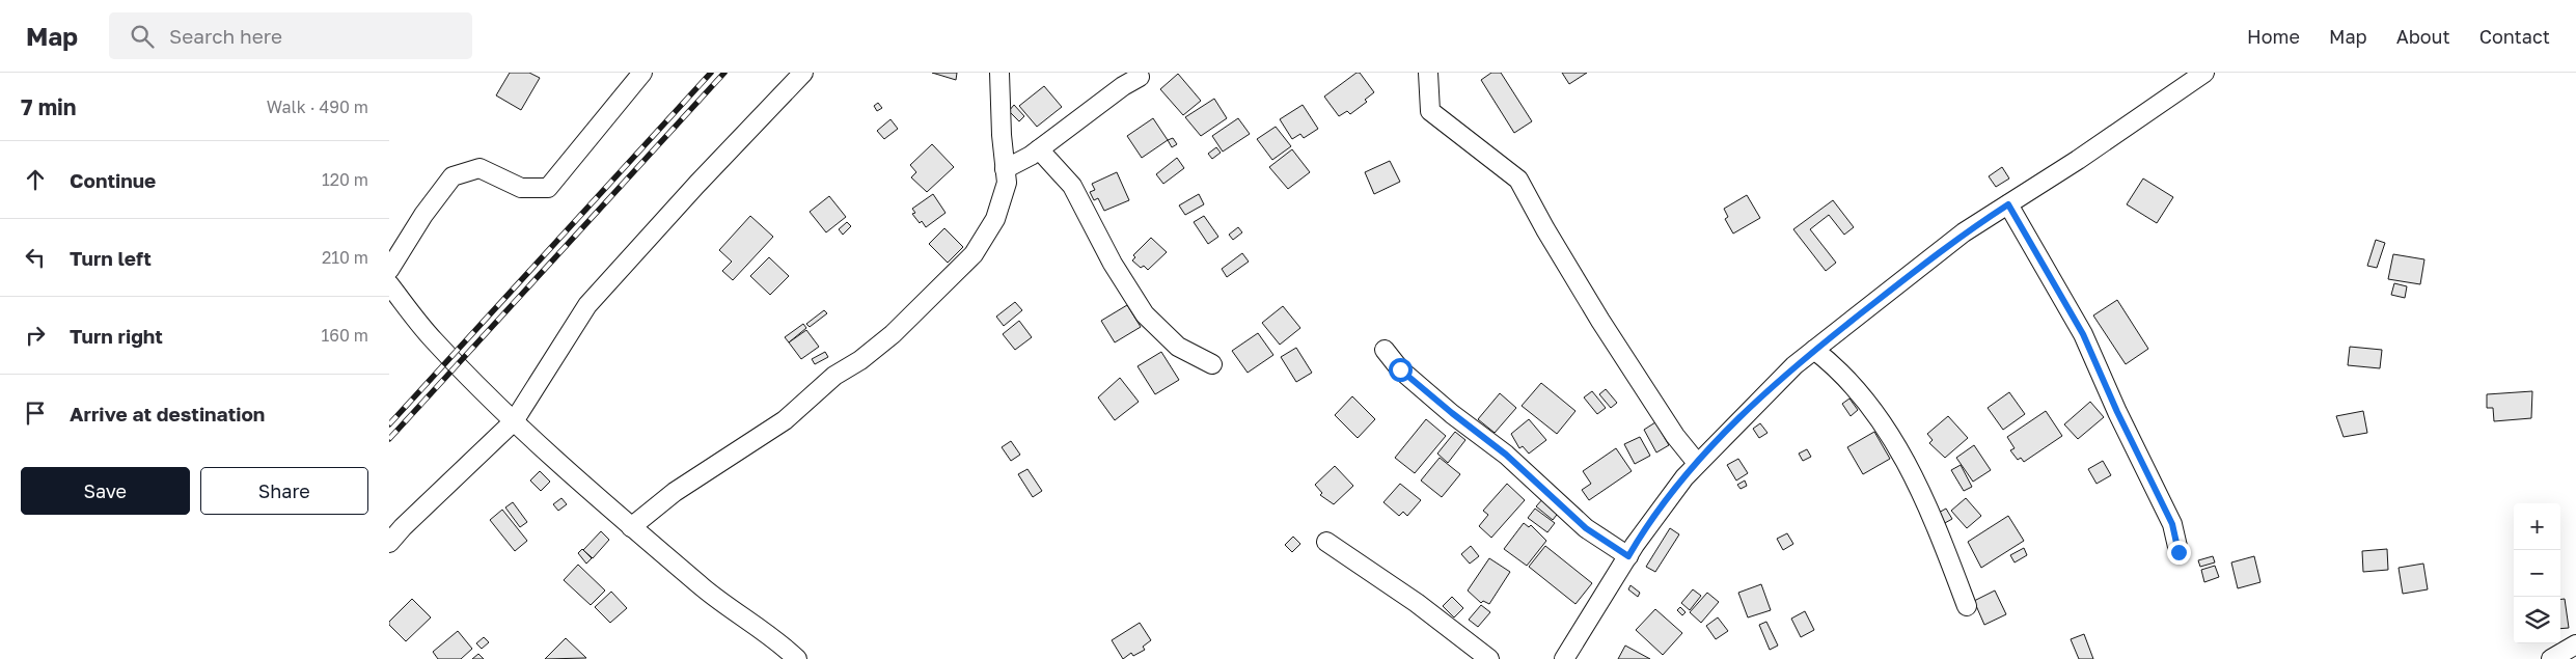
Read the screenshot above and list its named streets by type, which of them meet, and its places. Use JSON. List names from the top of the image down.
{
  "page": {
    "header": "Map",
    "search": "Search here",
    "nav": [
      "Home",
      "Map",
      "About",
      "Contact"
    ],
    "heading": ["7 min", "Walk · 490 m"],
    "list": [
      ["Continue", "120 m"],
      ["Turn left", "210 m"],
      ["Turn right", "160 m"],
      "Arrive at destination"
    ],
    "buttons": ["Save", "Share"],
    "map_buttons": ["+", "−"]
  }
}
